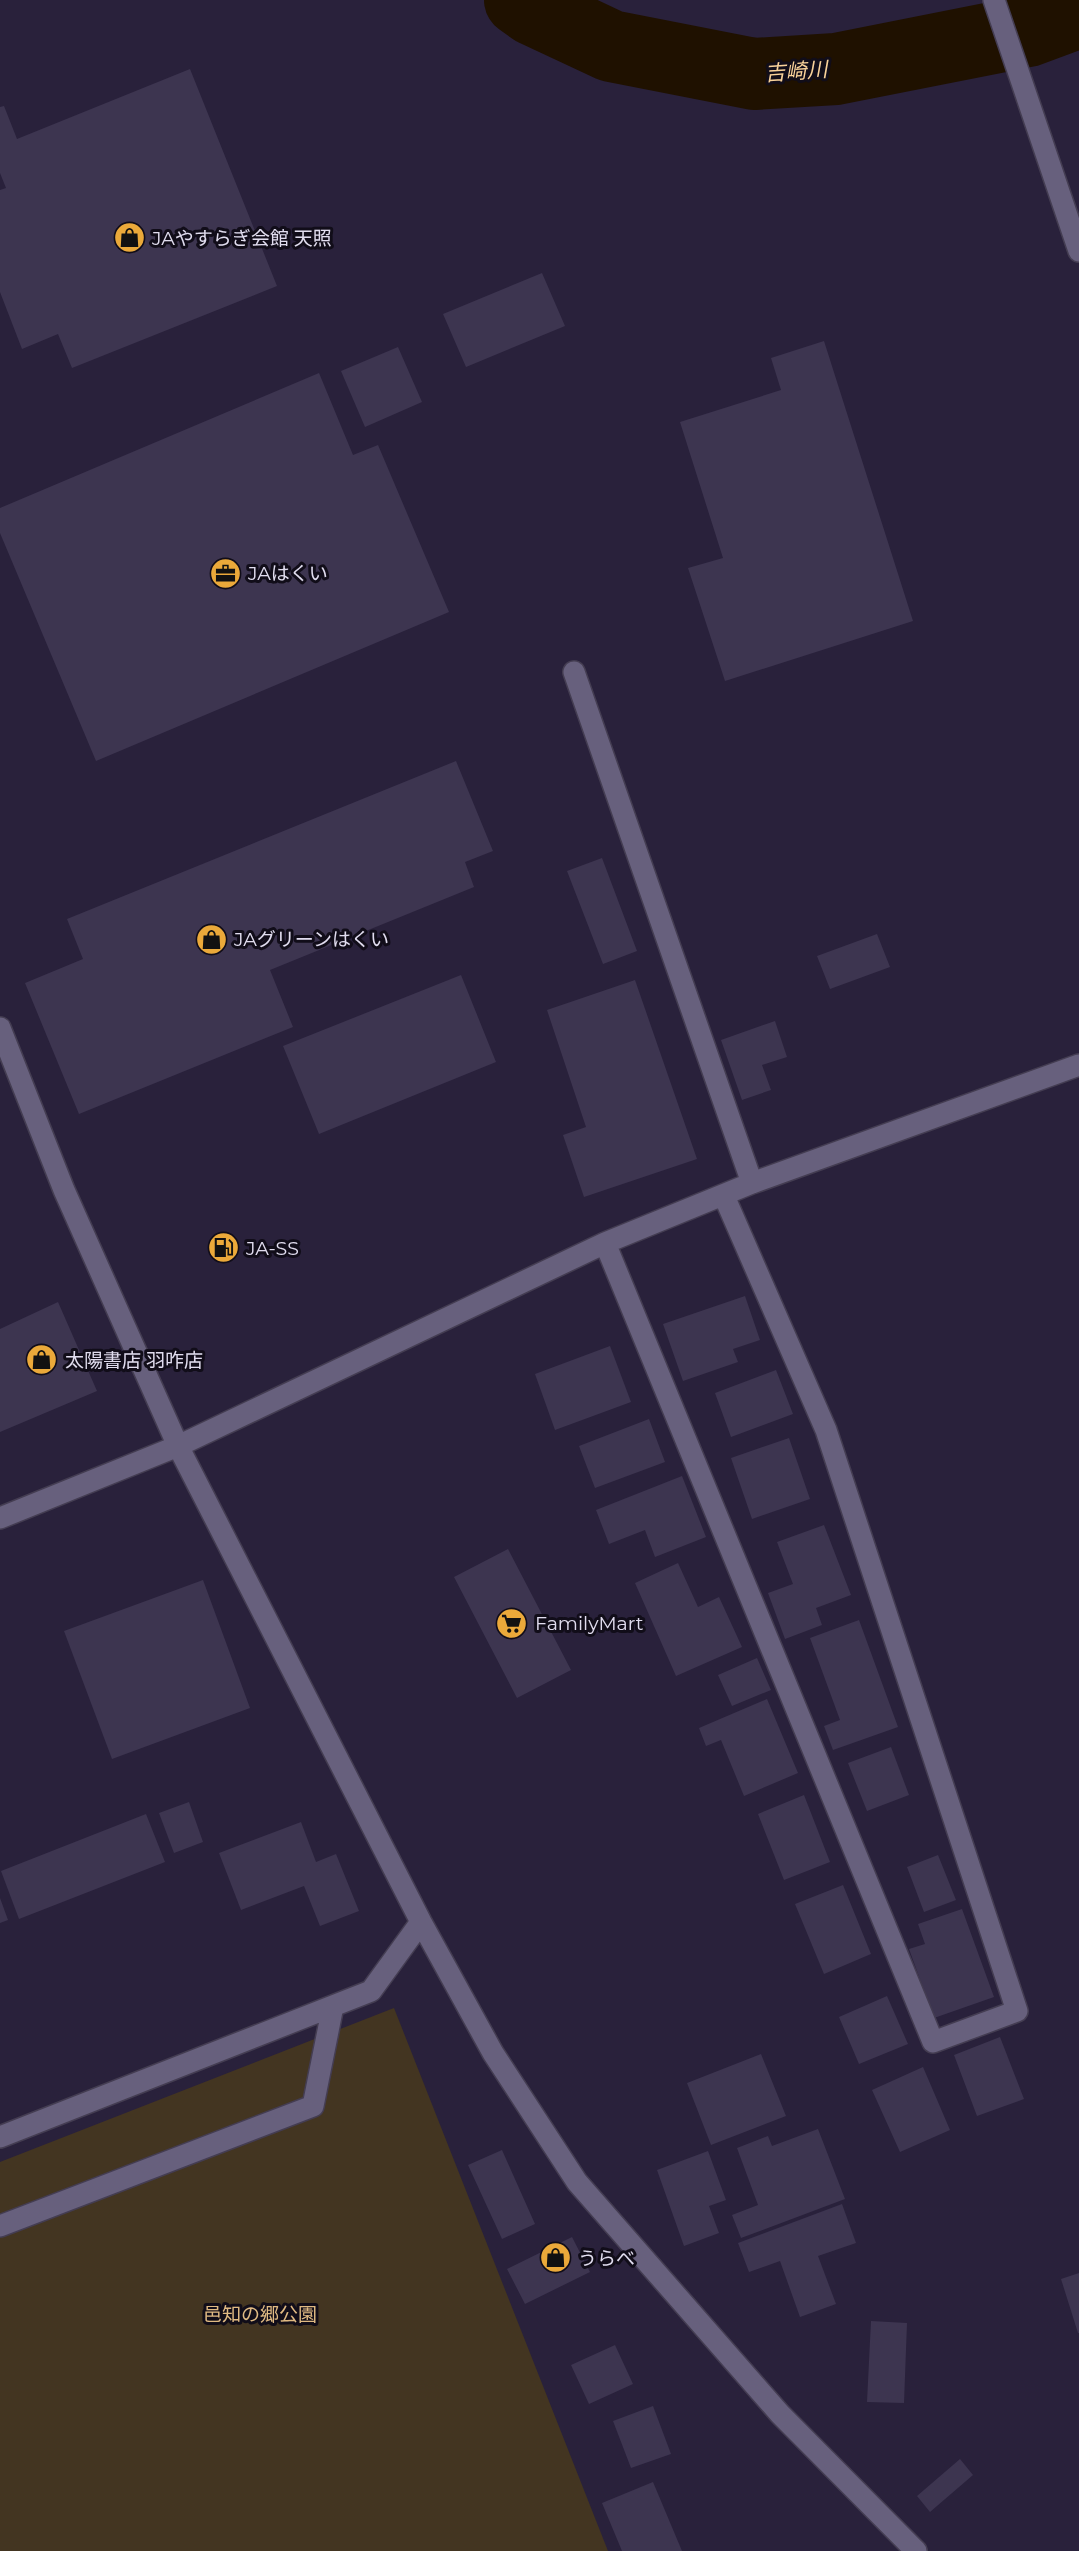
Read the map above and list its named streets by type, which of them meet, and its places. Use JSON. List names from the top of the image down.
{
  "water": ["吉崎川"],
  "parks": ["邑知の郷公園"],
  "places": {
    "shop": [
      "JAやすらぎ会館 天照",
      "JAグリーンはくい",
      "太陽書店 羽咋店",
      "うらべ"
    ],
    "office": ["JAはくい"],
    "fuel station": ["JA-SS"],
    "supermarket": ["FamilyMart"]
  }
}
